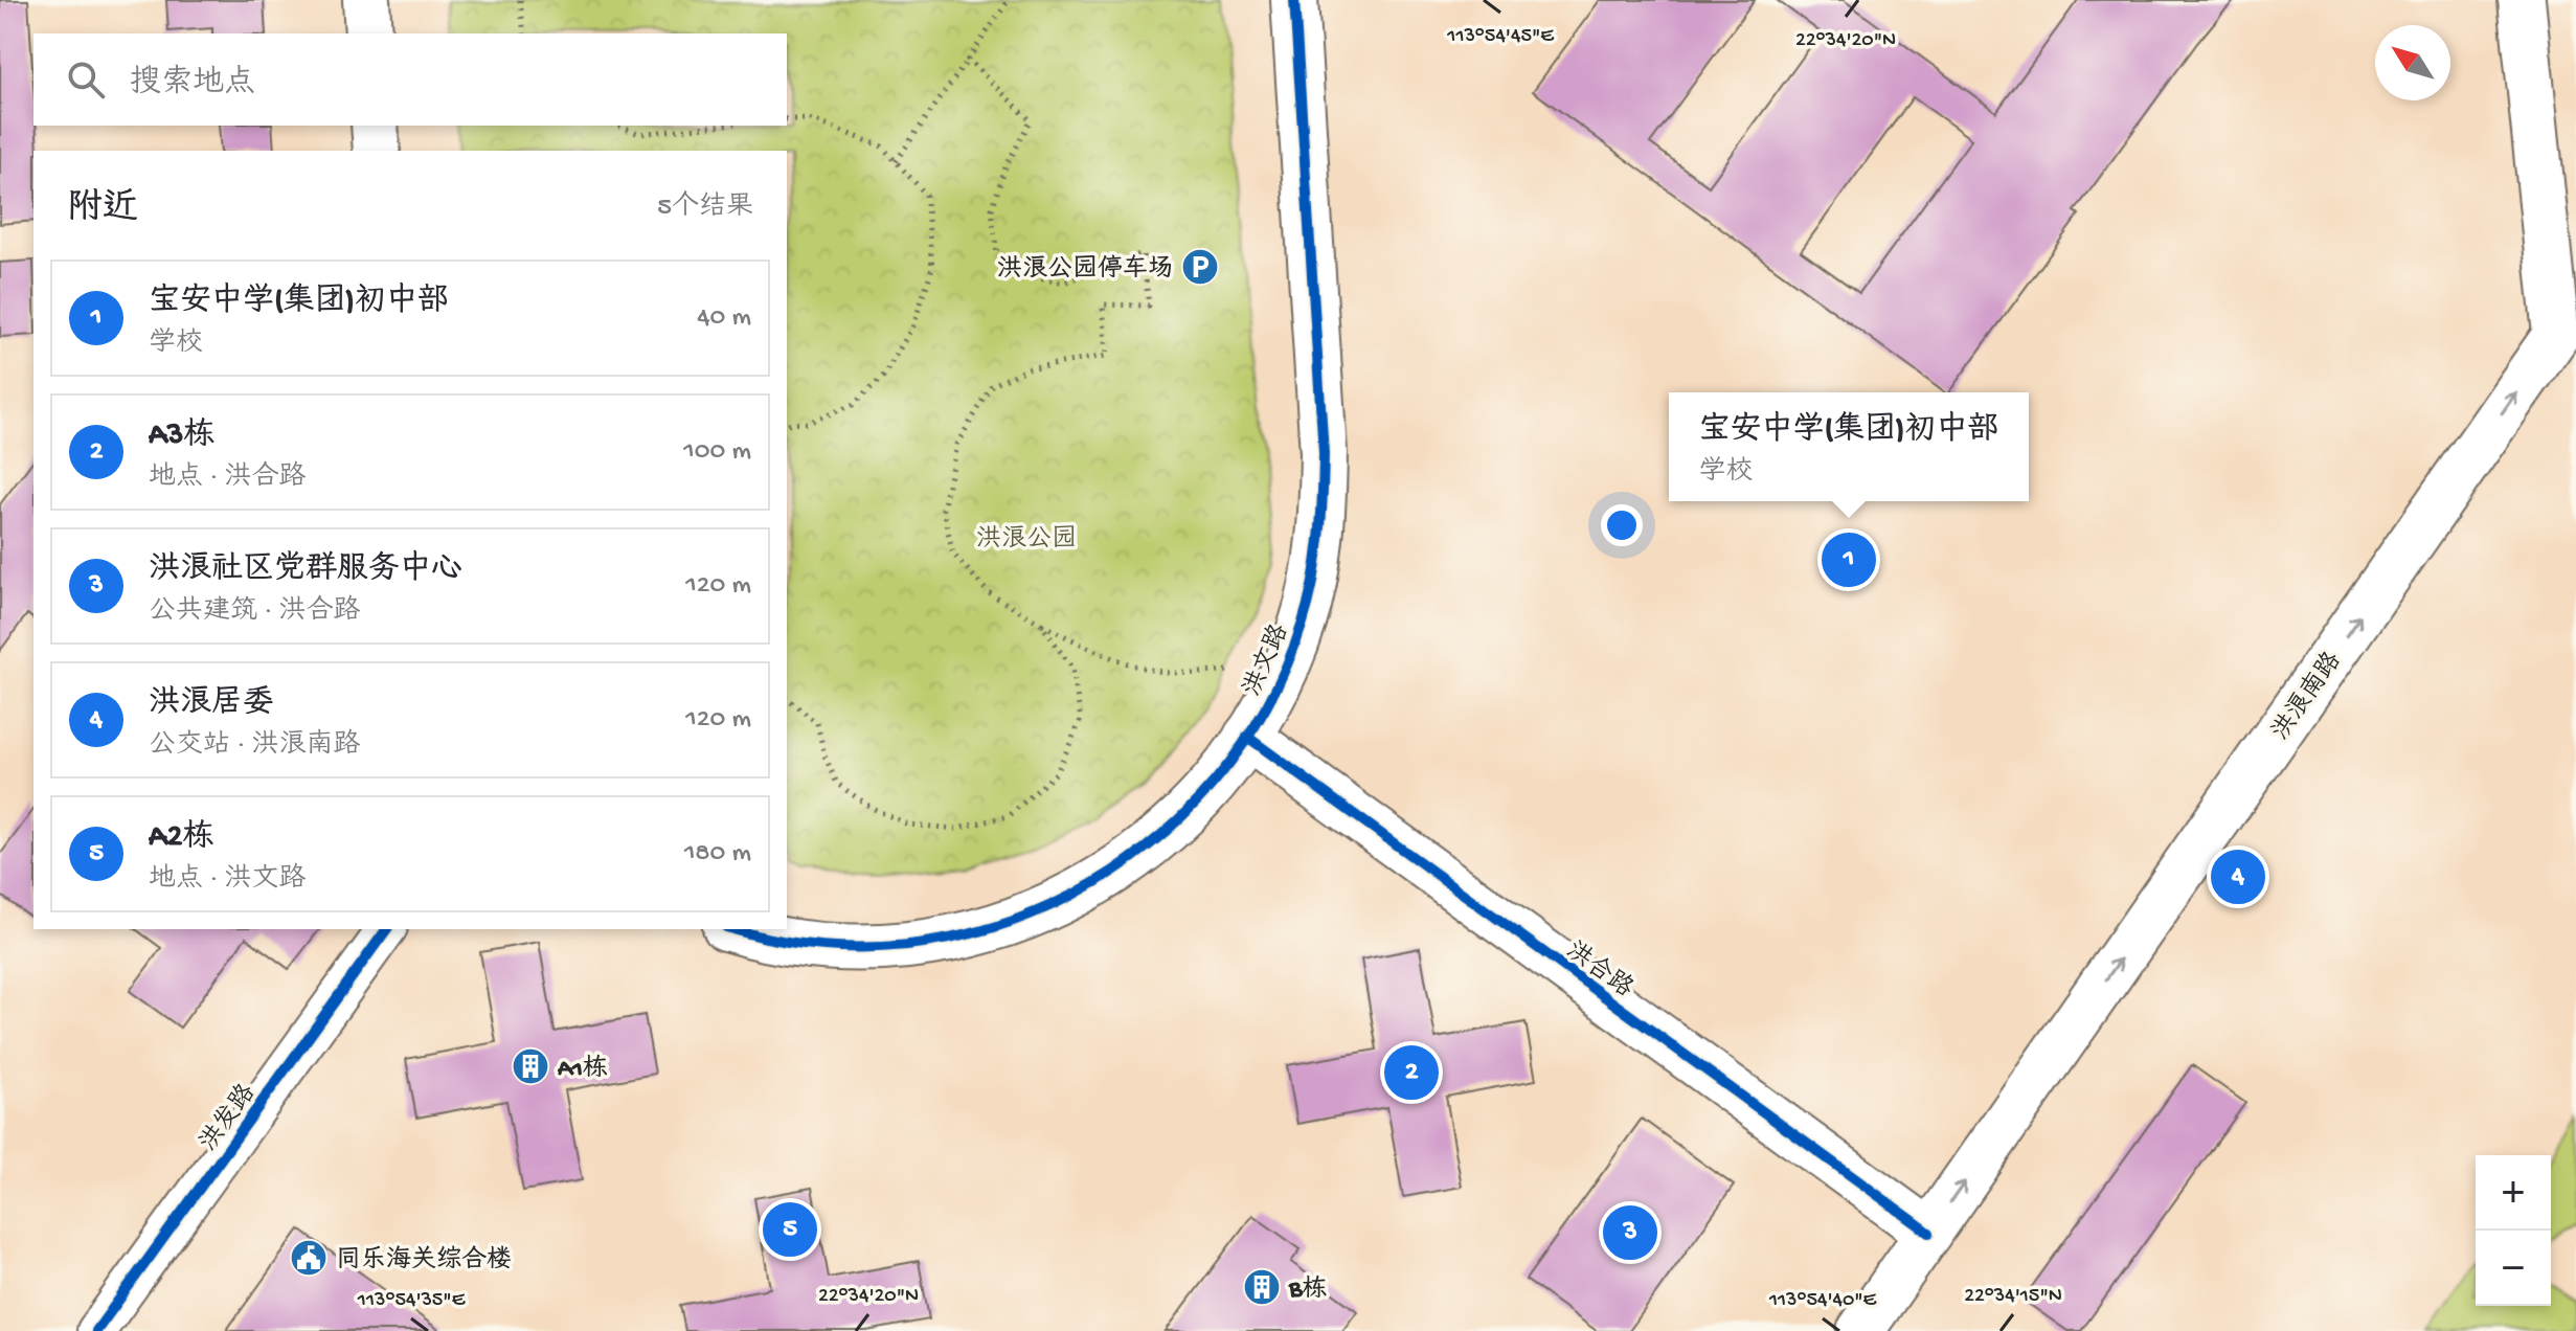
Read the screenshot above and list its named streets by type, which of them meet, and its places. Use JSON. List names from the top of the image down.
{
  "streets": {
    "street": [
      "洪文路",
      "洪浪南路",
      "洪合路",
      "洪发路"
    ]
  },
  "crossings": [
    ["洪文路", "洪合路"],
    ["洪浪南路", "洪合路"]
  ],
  "one_way": ["洪浪南路"],
  "parks": ["洪浪公园"],
  "places": {
    "parking": ["洪浪公园停车场"],
    "building": ["A1栋", "B栋"],
    "public building": ["同乐海关综合楼"]
  },
  "north": "top left",
  "page": {
    "search": "搜索地点",
    "heading": ["附近", "5个结果"],
    "list": [
      {
        "mark": "1",
        "name": "宝安中学(集团)初中部",
        "note": "学校",
        "value": "40 m"
      },
      {
        "mark": "2",
        "name": "A3栋",
        "note": "地点 · 洪合路",
        "value": "100 m"
      },
      {
        "mark": "3",
        "name": "洪浪社区党群服务中心",
        "note": "公共建筑 · 洪合路",
        "value": "120 m"
      },
      {
        "mark": "4",
        "name": "洪浪居委",
        "note": "公交站 · 洪浪南路",
        "value": "120 m"
      },
      {
        "mark": "5",
        "name": "A2栋",
        "note": "地点 · 洪文路",
        "value": "180 m"
      }
    ],
    "popup": ["宝安中学(集团)初中部", "学校"],
    "pins": [
      "1",
      "4",
      "2",
      "5",
      "3"
    ],
    "map_buttons": ["+", "−"]
  },
  "coordinates": [
    "113°54'45\"E",
    "22°34'20\"N",
    "22°34'15\"N",
    "113°54'35\"E",
    "113°54'40\"E"
  ]
}
